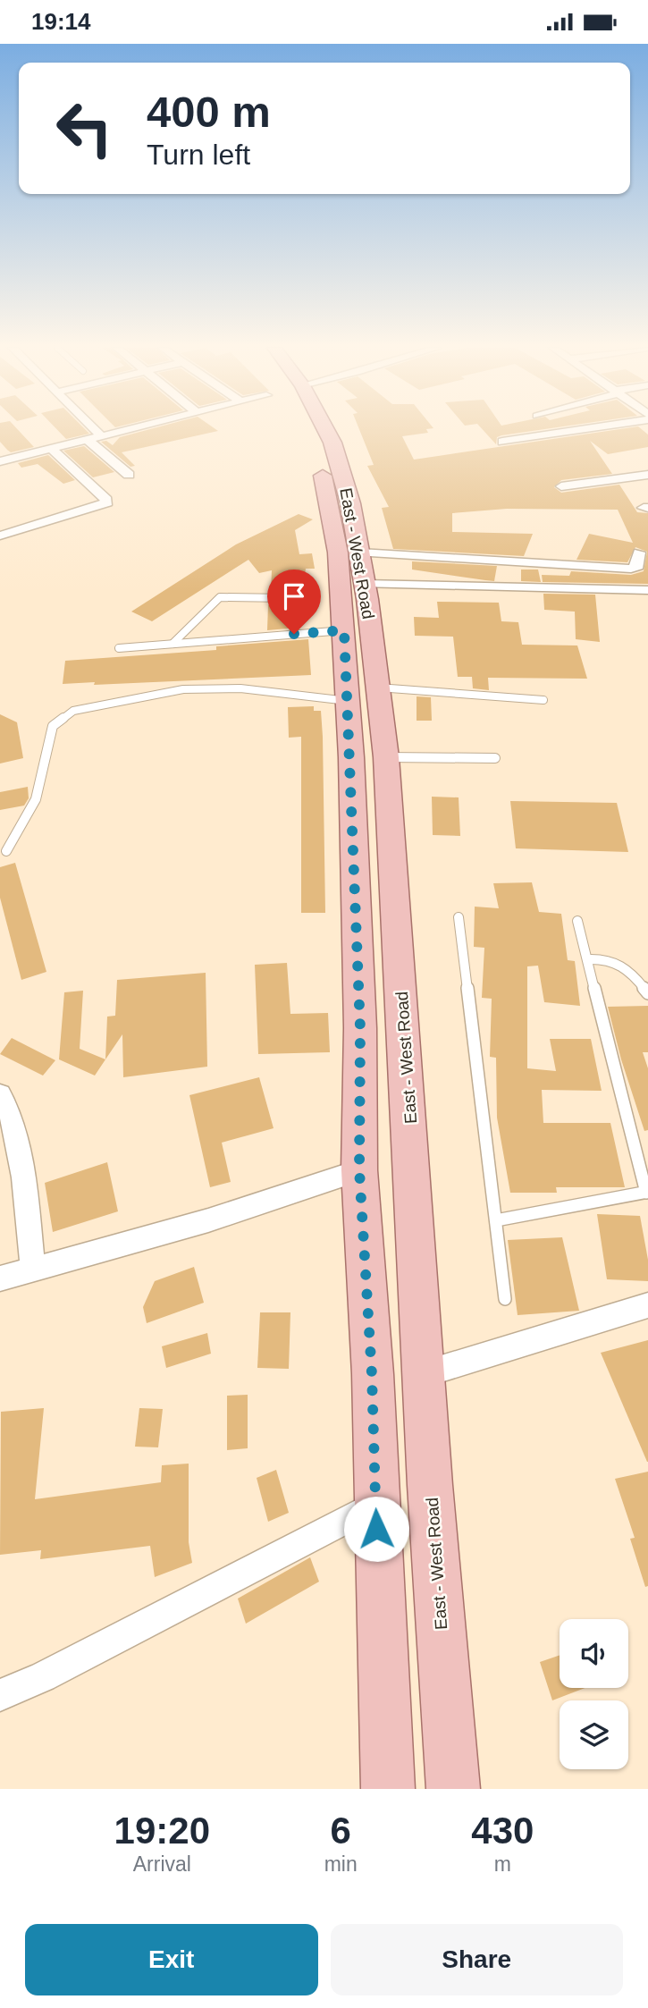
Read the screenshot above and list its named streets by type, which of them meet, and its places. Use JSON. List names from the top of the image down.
{
  "streets": {
    "main road": ["East - West Road"]
  },
  "page": {
    "status": "19:14",
    "turn": ["400 m", "Turn left"],
    "eta": [
      "19:20",
      "Arrival",
      "6",
      "min",
      "430",
      "m"
    ],
    "buttons": ["Exit", "Share"]
  }
}
